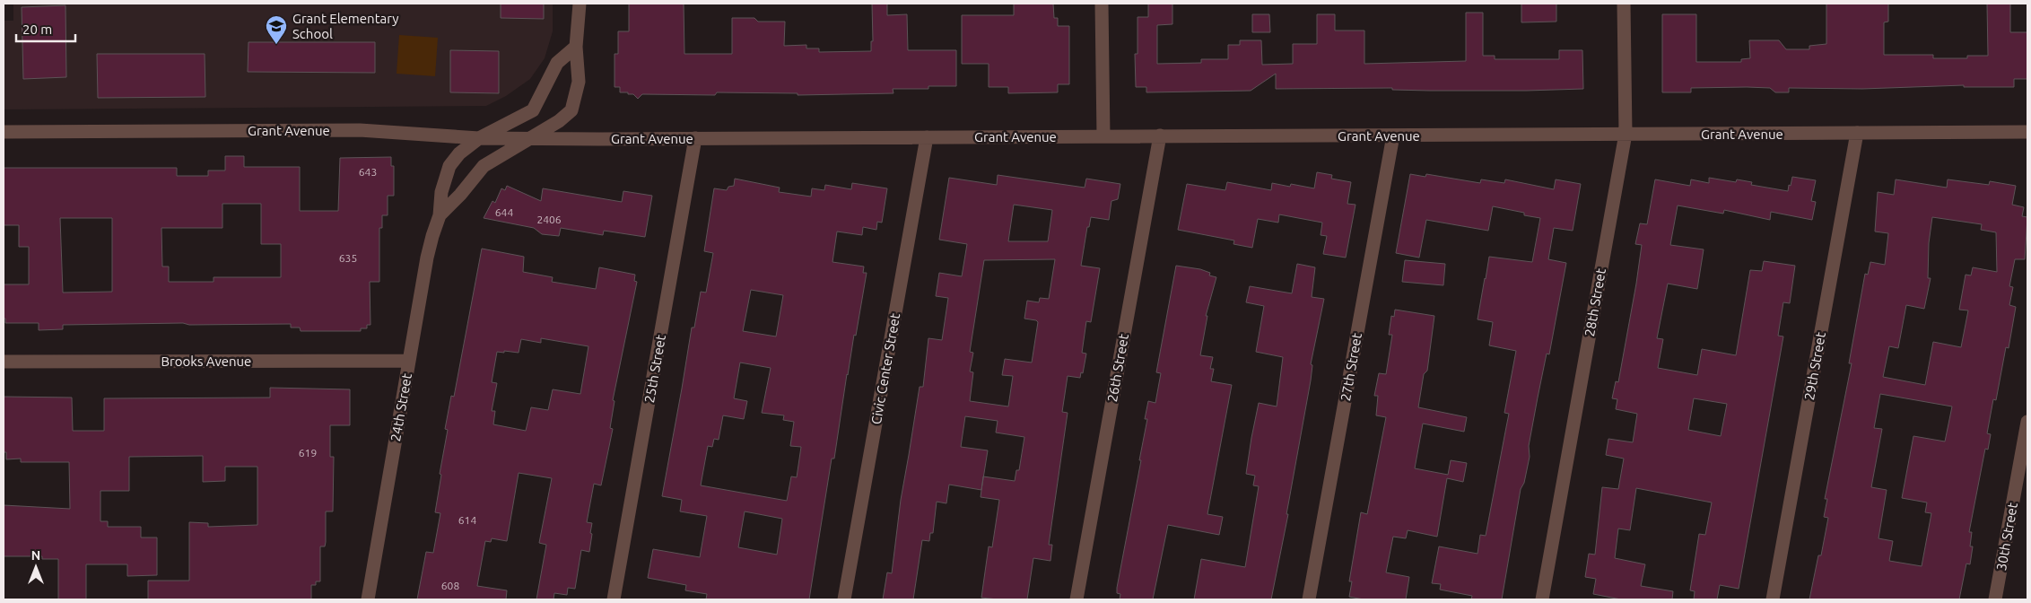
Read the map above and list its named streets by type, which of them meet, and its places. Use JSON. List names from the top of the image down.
{
  "streets": {
    "street": [
      "Grant Avenue",
      "28th Street",
      "Brooks Avenue",
      "29th Street",
      "27th Street",
      "26th Street",
      "25th Street",
      "Civic Center Street",
      "24th Street",
      "30th Street"
    ]
  },
  "crossings": [
    ["Grant Avenue", "28th Street"],
    ["Grant Avenue", "29th Street"],
    ["Grant Avenue", "27th Street"],
    ["Grant Avenue", "26th Street"],
    ["Grant Avenue", "25th Street"],
    ["Grant Avenue", "Civic Center Street"],
    ["Grant Avenue", "24th Street"],
    ["Brooks Avenue", "24th Street"]
  ],
  "places": {
    "school or university": ["Grant Elementary School"]
  },
  "house_numbers": [
    "643",
    "644",
    "2406",
    "635",
    "619",
    "614",
    "608"
  ],
  "scale_bar": "20 m",
  "north": "top"
}
